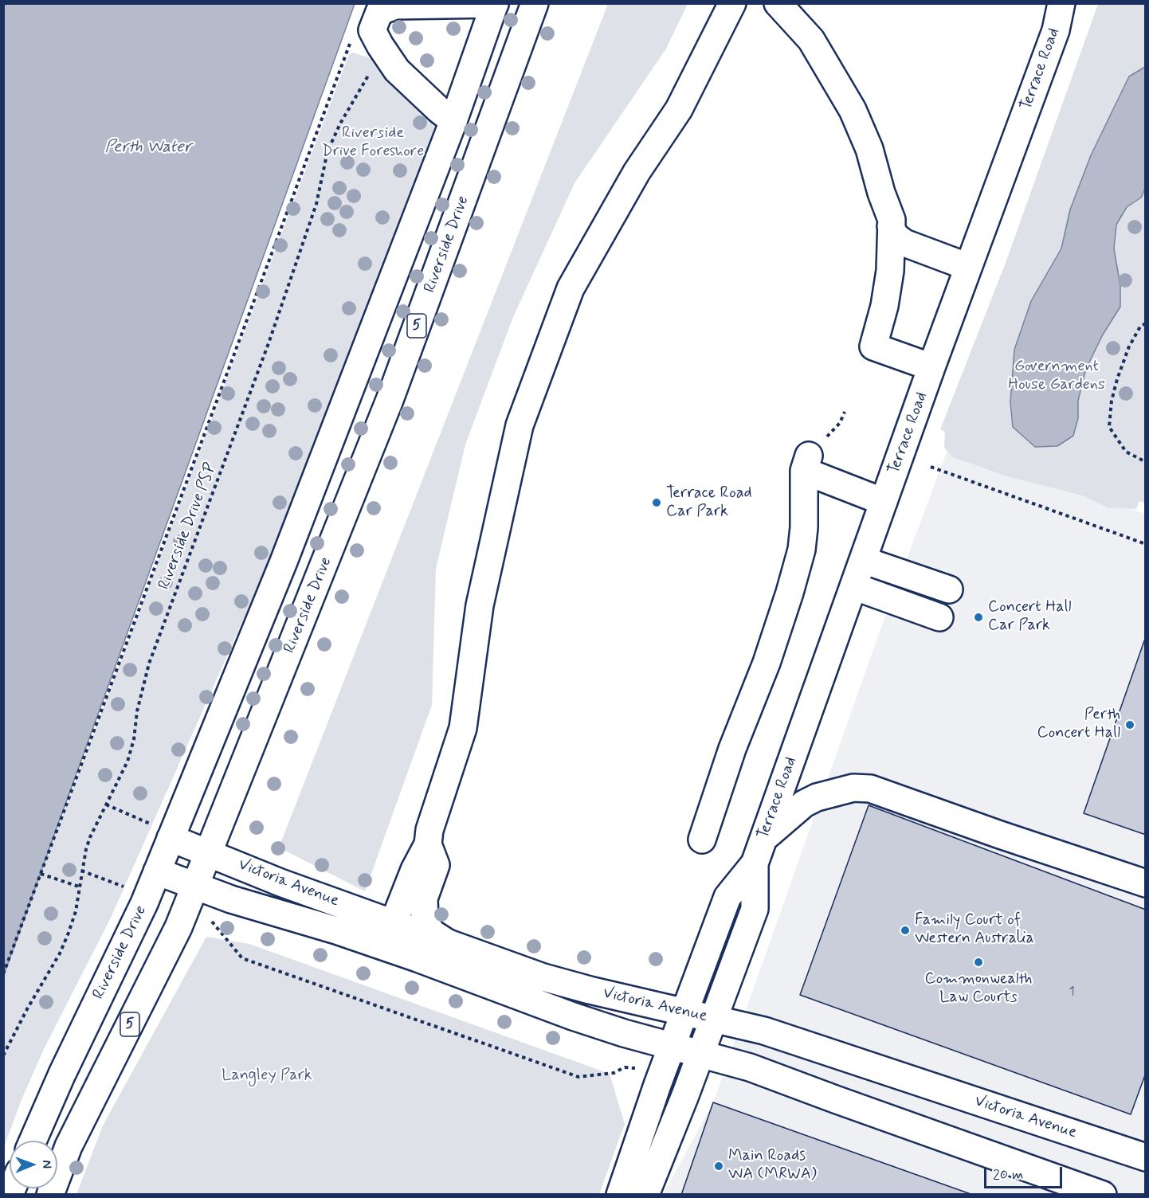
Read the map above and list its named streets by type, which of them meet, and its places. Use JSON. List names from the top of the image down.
{
  "streets": {
    "main road": [
      "Terrace Road",
      "Riverside Drive",
      "5",
      "Victoria Avenue"
    ],
    "path": ["Riverside Drive PSP"]
  },
  "crossings": [
    ["Terrace Road", "Victoria Avenue"],
    ["Riverside Drive", "Victoria Avenue"]
  ],
  "water": ["Perth Water"],
  "parks": ["Riverside Drive Foreshore", "Government House Gardens", "Langley Park"],
  "places": [
    "Terrace Road Car Park",
    "Concert Hall Car Park",
    "Perth Concert Hall",
    "Family Court of Western Australia",
    "Commonwealth Law Courts",
    "Main Roads WA (MRWA)"
  ],
  "house_numbers": ["1"],
  "scale_bar": "20 m",
  "north": "right"
}
